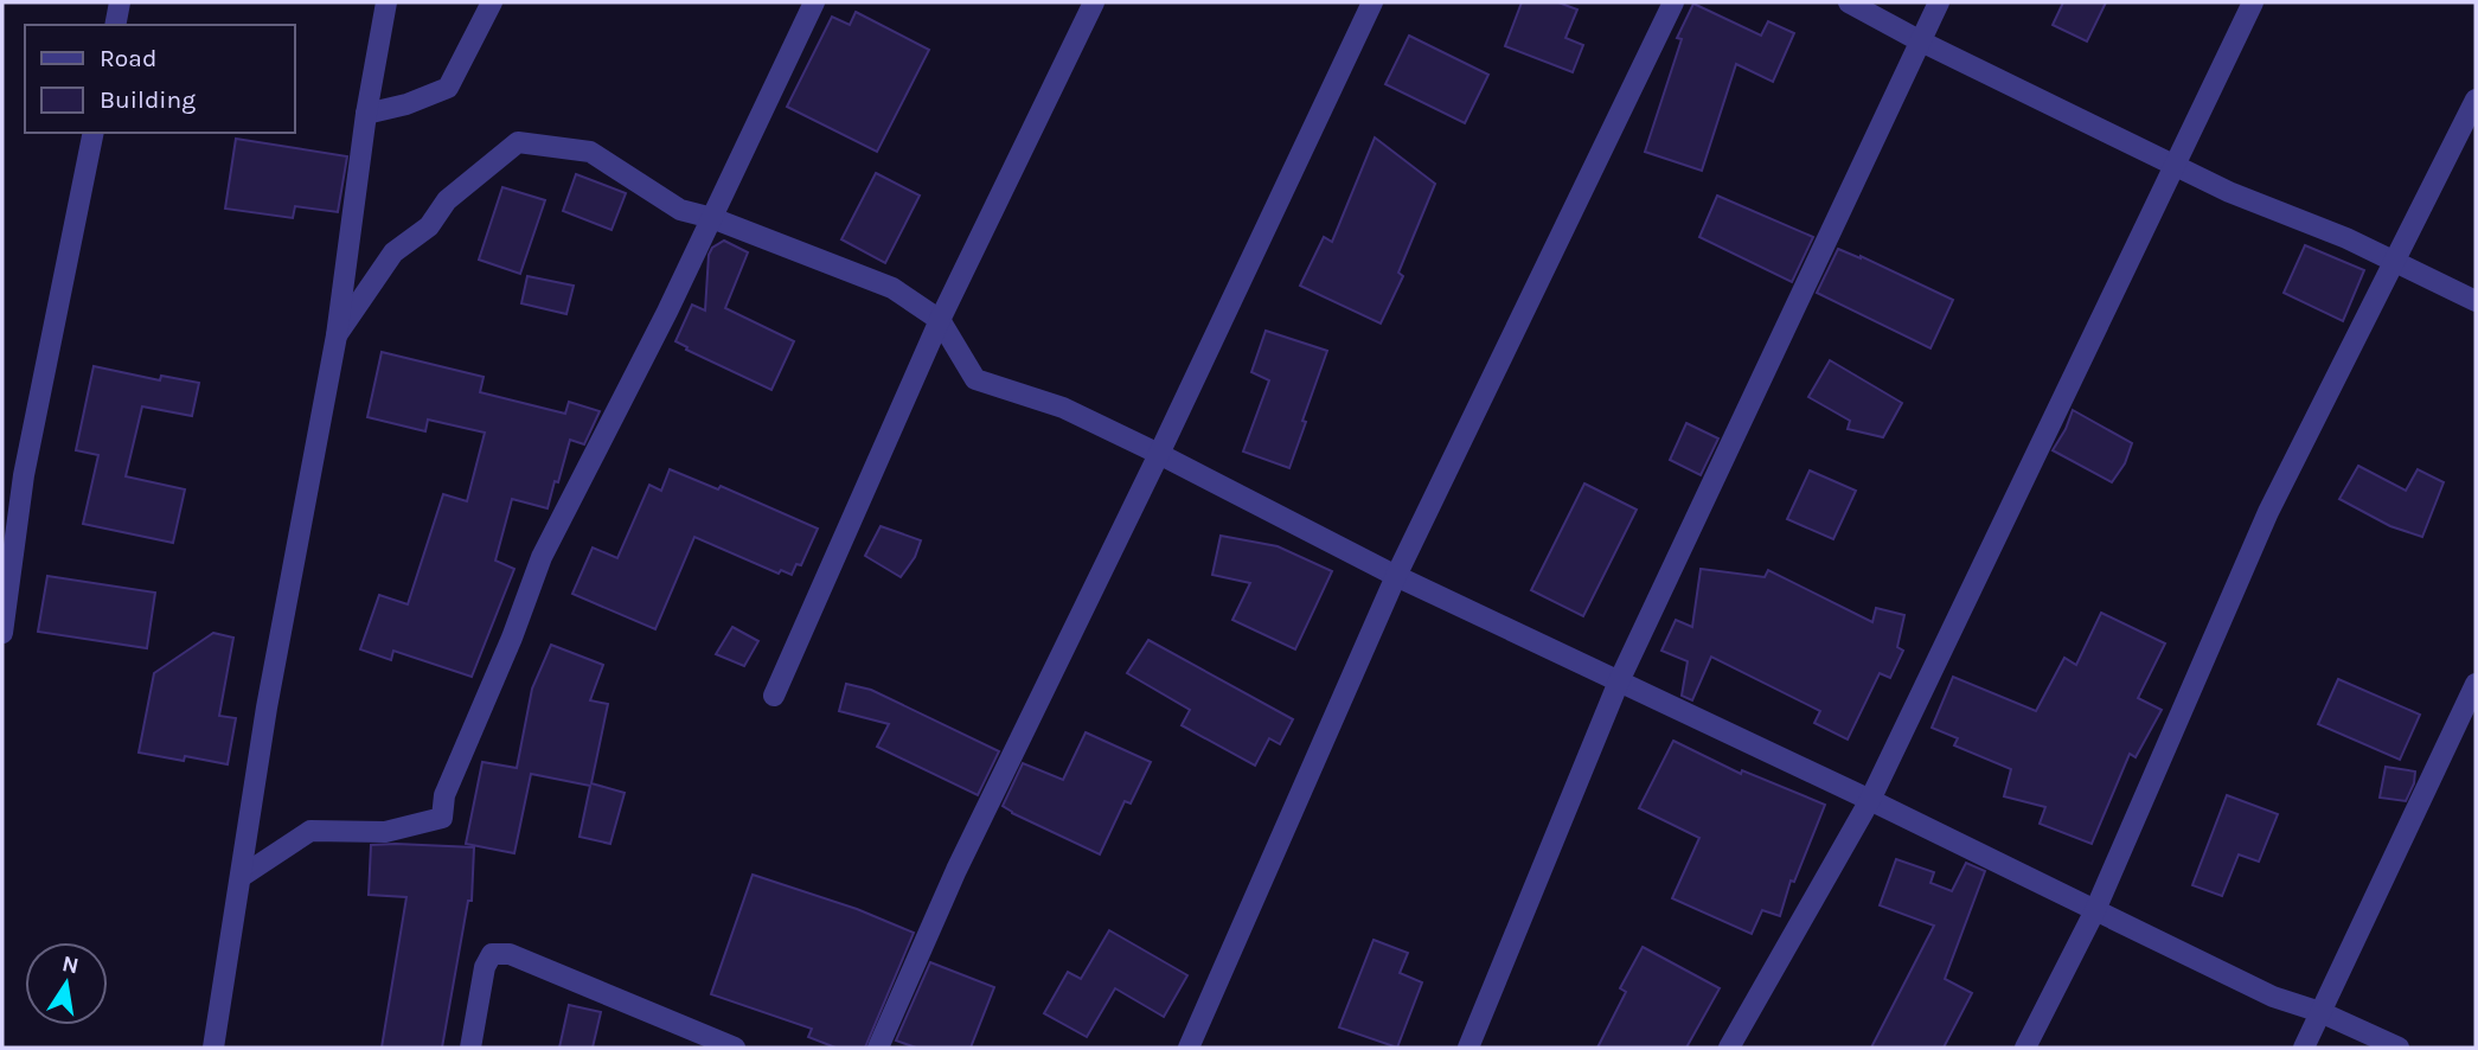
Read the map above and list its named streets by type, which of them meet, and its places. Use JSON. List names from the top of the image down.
{
  "legend": ["Road", "Building"],
  "north": "top"
}
